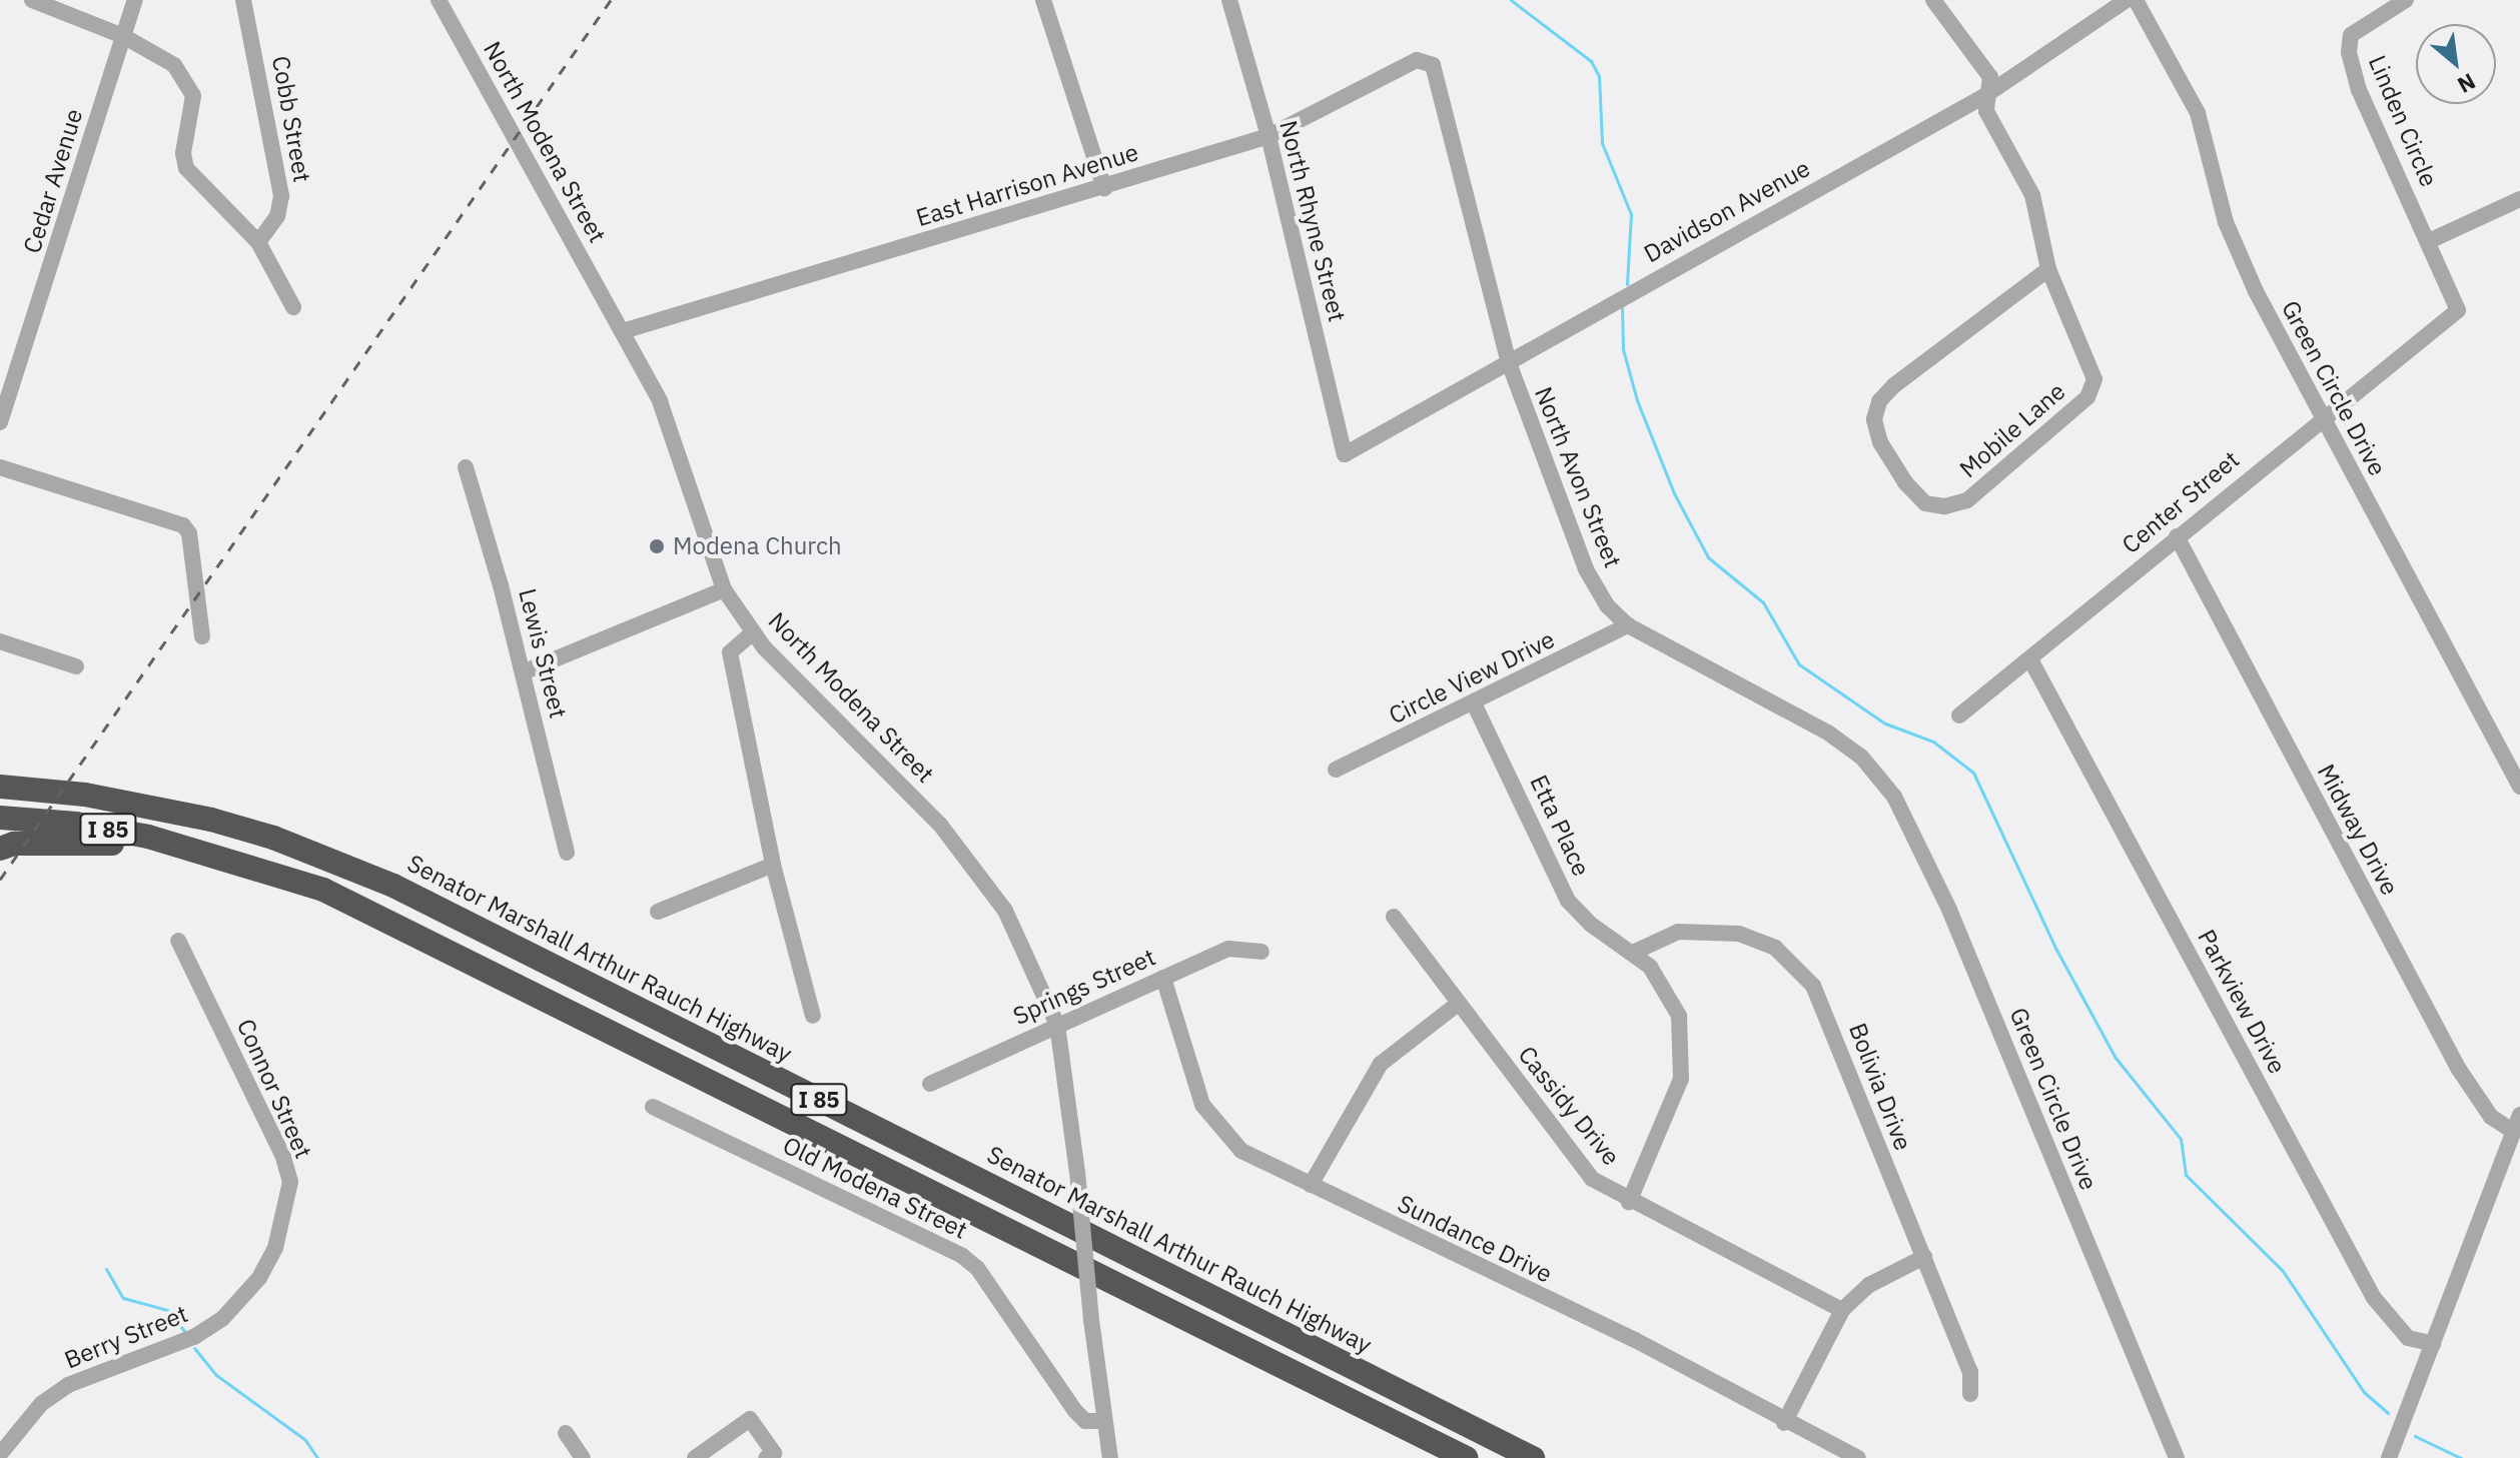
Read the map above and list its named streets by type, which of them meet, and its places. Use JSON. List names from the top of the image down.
{
  "streets": {
    "highway": ["I 85", "Senator Marshall Arthur Rauch Highway"],
    "street": [
      "Cobb Street",
      "Linden Circle",
      "North Modena Street",
      "Cedar Avenue",
      "East Harrison Avenue",
      "Davidson Avenue",
      "North Rhyne Street",
      "Green Circle Drive",
      "Mobile Lane",
      "North Avon Street",
      "Center Street",
      "Lewis Street",
      "Circle View Drive",
      "Etta Place",
      "Midway Drive",
      "Springs Street",
      "Parkview Drive",
      "Bolivia Drive",
      "Connor Street",
      "Cassidy Drive",
      "Old Modena Street",
      "Sundance Drive",
      "Berry Street"
    ]
  },
  "crossings": [
    ["Linden Circle", "Center Street"],
    ["North Modena Street", "East Harrison Avenue"],
    ["North Modena Street", "Springs Street"],
    ["North Modena Street", "Old Modena Street"],
    ["East Harrison Avenue", "North Rhyne Street"],
    ["East Harrison Avenue", "North Avon Street"],
    ["Davidson Avenue", "North Rhyne Street"],
    ["Davidson Avenue", "Mobile Lane"],
    ["Davidson Avenue", "North Avon Street"],
    ["Green Circle Drive", "North Avon Street"],
    ["Green Circle Drive", "Center Street"],
    ["North Avon Street", "Circle View Drive"],
    ["Center Street", "Midway Drive"],
    ["Center Street", "Parkview Drive"],
    ["Circle View Drive", "Etta Place"],
    ["Etta Place", "Bolivia Drive"],
    ["Etta Place", "Cassidy Drive"],
    ["Springs Street", "Sundance Drive"],
    ["Connor Street", "Berry Street"]
  ],
  "places": ["Modena Church"],
  "north": "bottom right"
}
